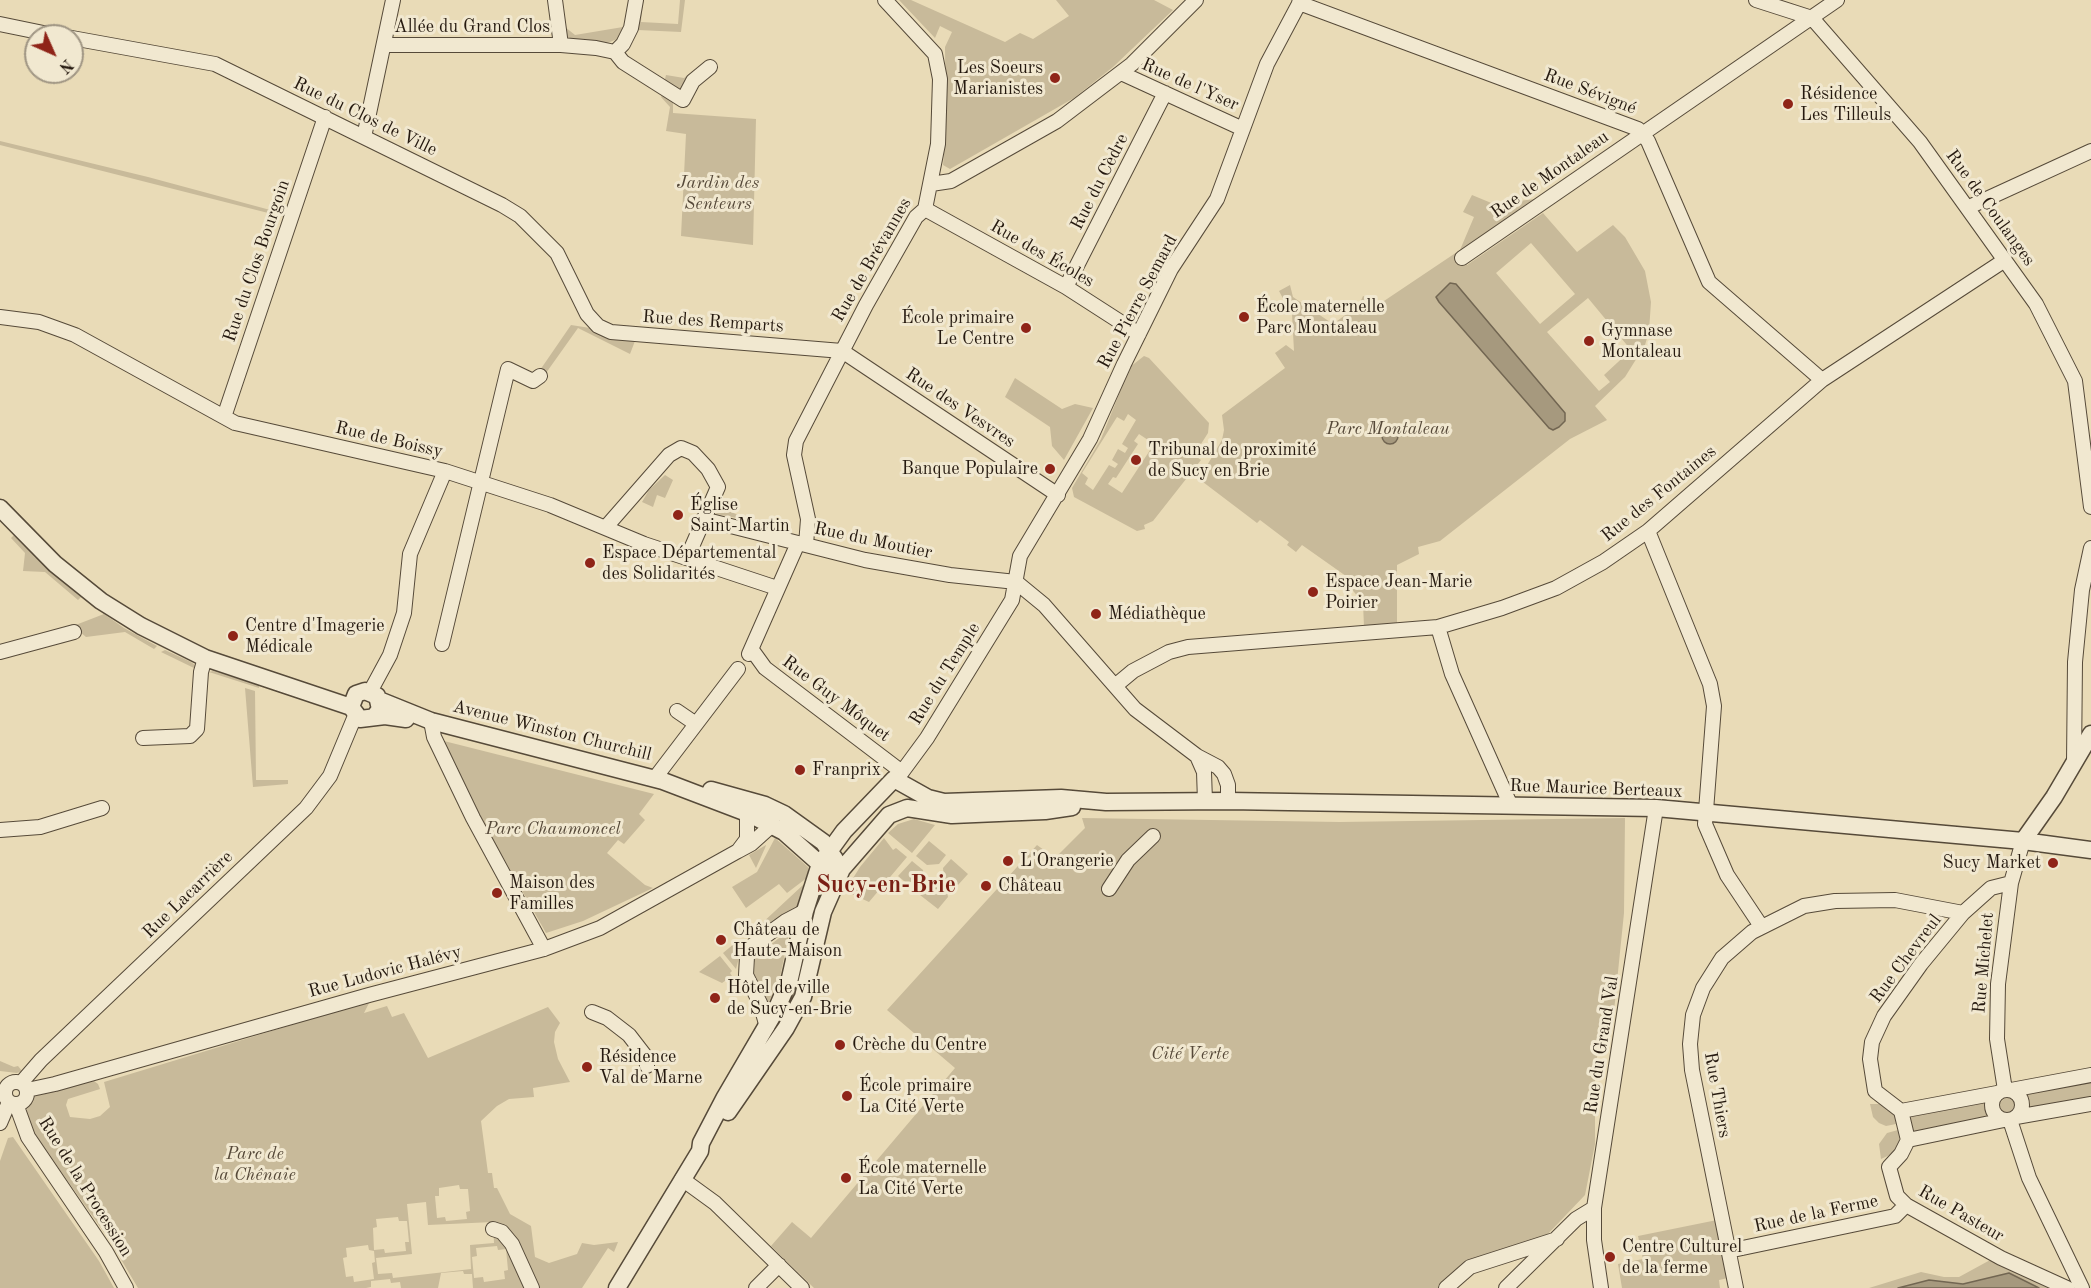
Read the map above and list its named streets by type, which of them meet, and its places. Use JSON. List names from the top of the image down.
{
  "streets": {
    "street": [
      "Allée du Grand Clos",
      "Rue de l'Yser",
      "Rue Sévigné",
      "Rue du Clos de Ville",
      "Rue de Montaleau",
      "Rue du Cèdre",
      "Rue de Coulanges",
      "Rue des Écoles",
      "Rue de Brévannes",
      "Rue du Clos Bourgoin",
      "Rue Pierre Semard",
      "Rue des Remparts",
      "Rue des Vesvres",
      "Rue de Boissy",
      "Rue des Fontaines",
      "Rue du Moutier",
      "Rue du Temple",
      "Rue Guy Môquet",
      "Avenue Winston Churchill",
      "Rue Maurice Berteaux",
      "Rue Lacarrière",
      "Rue Chevreul",
      "Rue Michelet",
      "Rue Ludovic Halévy",
      "Rue du Grand Val",
      "Rue Thiers",
      "Rue de la Procession",
      "Rue de la Ferme",
      "Rue Pasteur"
    ]
  },
  "crossings": [
    ["Rue de l'Yser", "Rue du Cèdre"],
    ["Rue de l'Yser", "Rue Pierre Semard"],
    ["Rue Sévigné", "Rue de Montaleau"],
    ["Rue Sévigné", "Rue Pierre Semard"],
    ["Rue Sévigné", "Rue des Fontaines"],
    ["Rue du Clos de Ville", "Rue du Clos Bourgoin"],
    ["Rue du Clos de Ville", "Rue des Remparts"],
    ["Rue de Montaleau", "Rue de Coulanges"],
    ["Rue du Cèdre", "Rue des Écoles"],
    ["Rue de Coulanges", "Rue des Fontaines"],
    ["Rue des Écoles", "Rue de Brévannes"],
    ["Rue des Écoles", "Rue Pierre Semard"],
    ["Rue de Brévannes", "Rue des Remparts"],
    ["Rue de Brévannes", "Rue des Vesvres"],
    ["Rue de Brévannes", "Rue du Moutier"],
    ["Rue du Clos Bourgoin", "Rue de Boissy"],
    ["Rue Pierre Semard", "Rue des Vesvres"],
    ["Rue Pierre Semard", "Rue du Moutier"],
    ["Rue Pierre Semard", "Rue du Temple"],
    ["Rue des Remparts", "Rue des Vesvres"],
    ["Rue de Boissy", "Rue Guy Môquet"],
    ["Rue de Boissy", "Rue Lacarrière"],
    ["Rue du Moutier", "Rue du Temple"],
    ["Rue du Temple", "Rue Guy Môquet"],
    ["Avenue Winston Churchill", "Rue Lacarrière"],
    ["Avenue Winston Churchill", "Rue Ludovic Halévy"],
    ["Rue Maurice Berteaux", "Rue Michelet"],
    ["Rue Maurice Berteaux", "Rue du Grand Val"],
    ["Rue Lacarrière", "Rue Ludovic Halévy"],
    ["Rue Lacarrière", "Rue de la Procession"],
    ["Rue Chevreul", "Rue Michelet"],
    ["Rue Chevreul", "Rue Thiers"],
    ["Rue Ludovic Halévy", "Rue de la Procession"],
    ["Rue Thiers", "Rue de la Ferme"],
    ["Rue de la Ferme", "Rue Pasteur"]
  ],
  "districts": ["Sucy-en-Brie"],
  "parks": [
    "Jardin des Senteurs",
    "Parc Montaleau",
    "Parc Chaumoncel",
    "Cité Verte",
    "Parc de la Chênaie"
  ],
  "places": [
    "Les Soeurs Marianistes",
    "Résidence Les Tilleuls",
    "École maternelle Parc Montaleau",
    "École primaire Le Centre",
    "Gymnase Montaleau",
    "Tribunal de proximité de Sucy en Brie",
    "Banque Populaire",
    "Église Saint-Martin",
    "Espace Départemental des Solidarités",
    "Espace Jean-Marie Poirier",
    "Médiathèque",
    "Centre d'Imagerie Médicale",
    "Franprix",
    "L'Orangerie",
    "Sucy Market",
    "Château",
    "Maison des Familles",
    "Château de Haute-Maison",
    "Hôtel de ville de Sucy-en-Brie",
    "Crèche du Centre",
    "Résidence Val de Marne",
    "École primaire La Cité Verte",
    "École maternelle La Cité Verte",
    "Centre Culturel de la ferme"
  ],
  "north": "bottom right"
}
